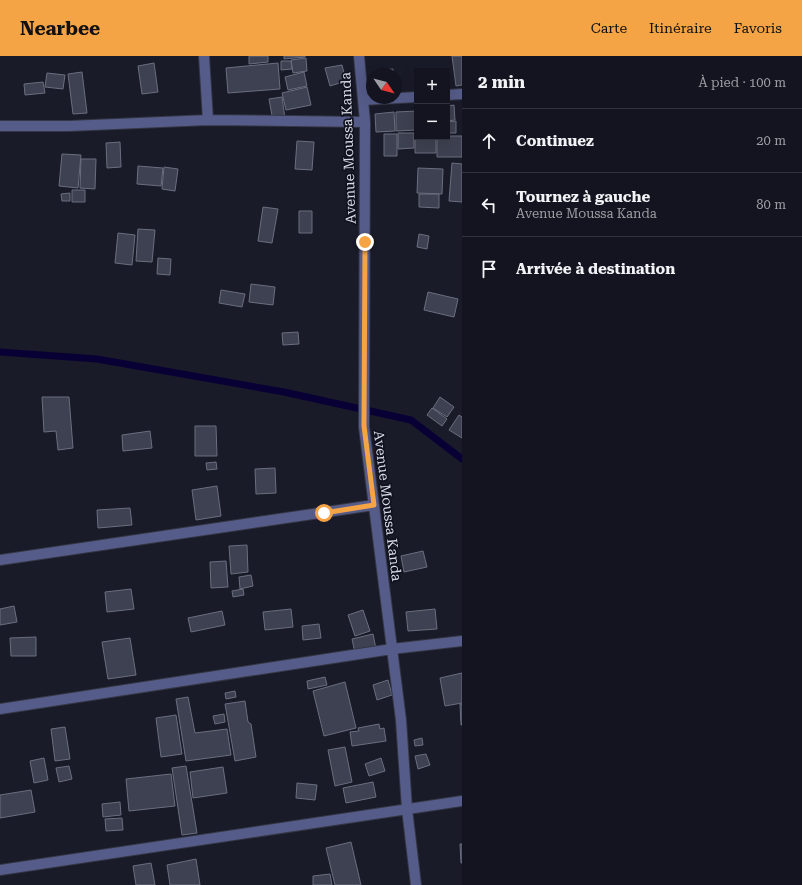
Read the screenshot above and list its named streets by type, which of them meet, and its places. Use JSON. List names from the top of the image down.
{
  "streets": {
    "street": ["Avenue Moussa Kanda"]
  },
  "north": "bottom right",
  "page": {
    "header": "Nearbee",
    "nav": ["Carte", "Itinéraire", "Favoris"],
    "heading": ["2 min", "À pied · 100 m"],
    "map_buttons": ["+", "−"],
    "list": [
      ["Continuez", "20 m"],
      ["Tournez à gauche", "Avenue Moussa Kanda", "80 m"],
      "Arrivée à destination"
    ]
  }
}
